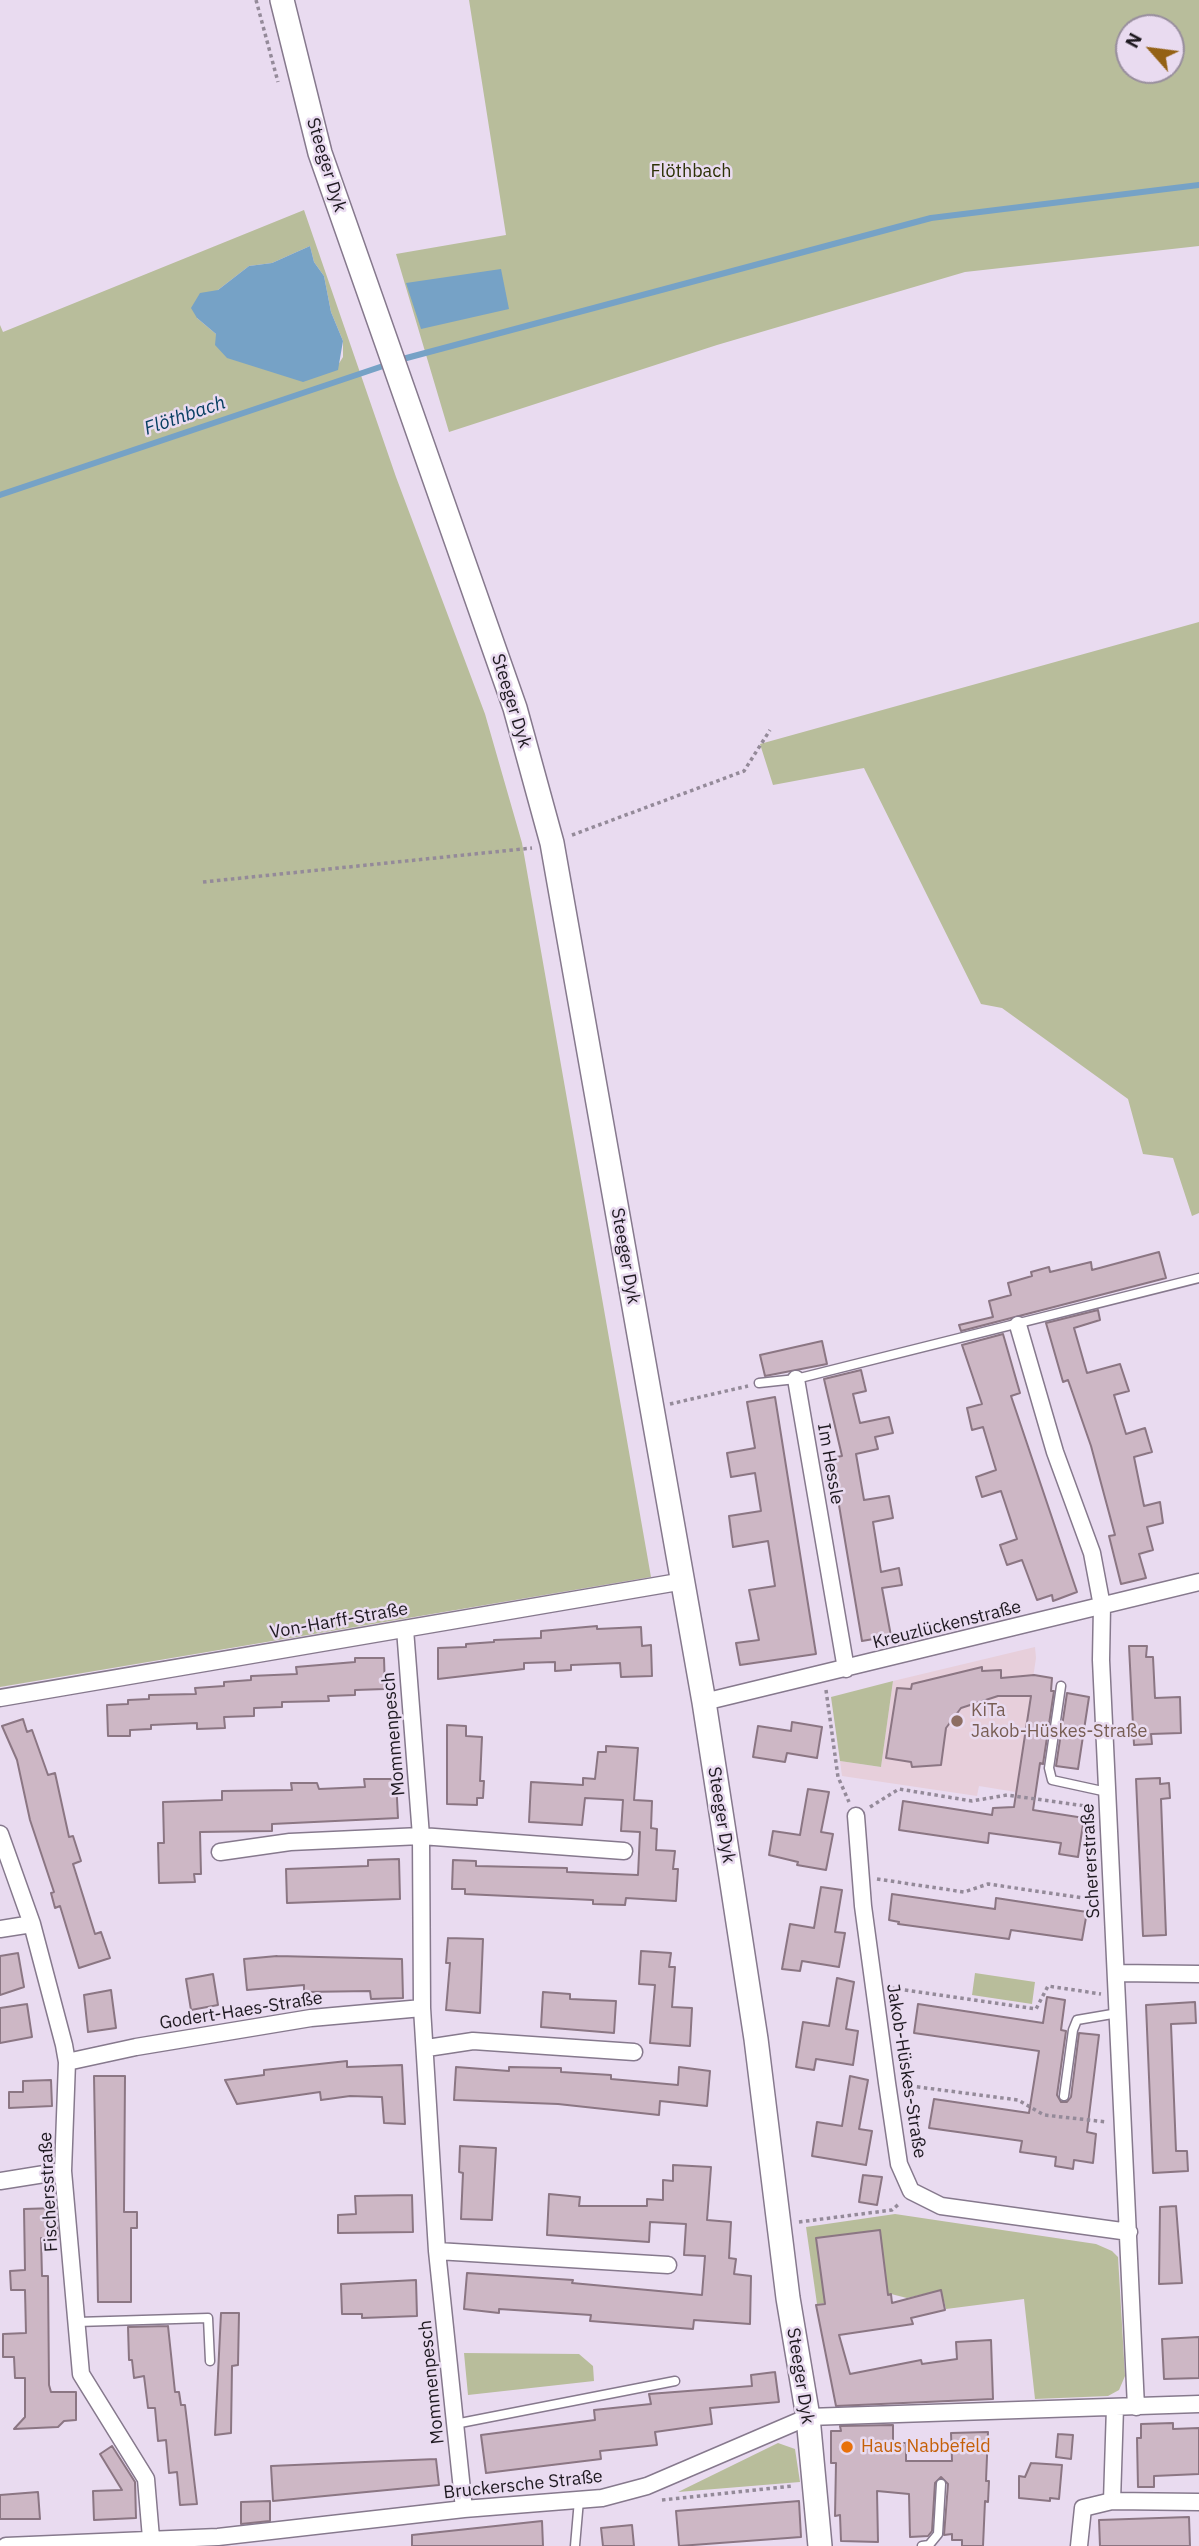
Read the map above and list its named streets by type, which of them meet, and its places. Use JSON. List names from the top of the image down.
{
  "streets": {
    "street": [
      "Steeger Dyk",
      "Im Hessle",
      "Von-Harff-Straße",
      "Kreuzlückenstraße",
      "Mommenpesch",
      "Schererstraße",
      "Godert-Haes-Straße",
      "Jakob-Hüskes-Straße",
      "Fischersstraße",
      "Bruckersche Straße"
    ]
  },
  "crossings": [
    ["Steeger Dyk", "Von-Harff-Straße"],
    ["Steeger Dyk", "Kreuzlückenstraße"],
    ["Steeger Dyk", "Bruckersche Straße"],
    ["Im Hessle", "Kreuzlückenstraße"],
    ["Von-Harff-Straße", "Mommenpesch"],
    ["Kreuzlückenstraße", "Schererstraße"],
    ["Mommenpesch", "Godert-Haes-Straße"],
    ["Mommenpesch", "Bruckersche Straße"],
    ["Schererstraße", "Bruckersche Straße"],
    ["Godert-Haes-Straße", "Fischersstraße"],
    ["Fischersstraße", "Bruckersche Straße"]
  ],
  "water": ["Flöthbach"],
  "parks": ["Flöthbach"],
  "places": ["KiTa Jakob-Hüskes-Straße", "Haus Nabbefeld"],
  "north": "top left"
}
